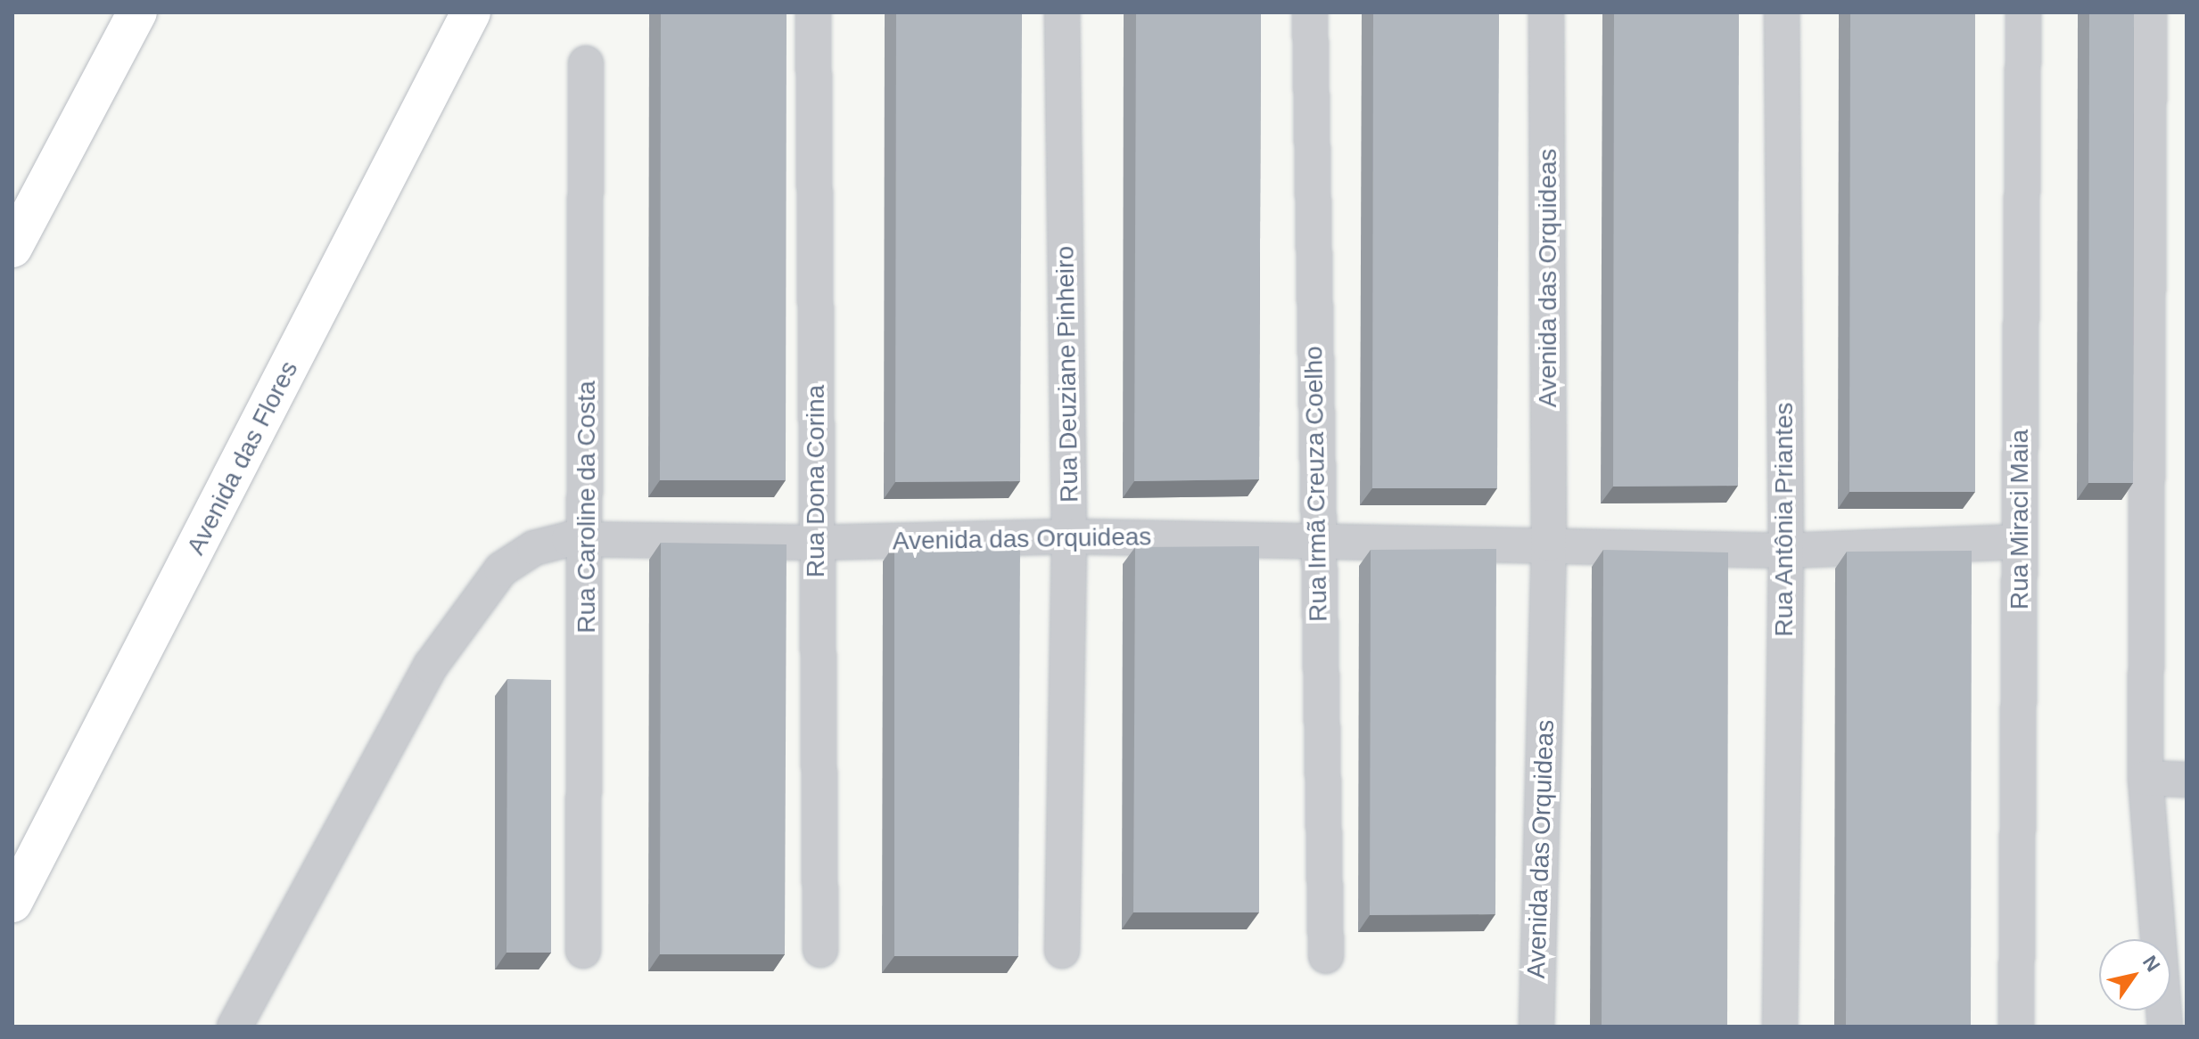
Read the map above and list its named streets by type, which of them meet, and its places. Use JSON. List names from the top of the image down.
{
  "streets": {
    "main road": ["Avenida das Flores"],
    "street": [
      "Avenida das Orquideas",
      "Rua Deuziane Pinheiro",
      "Rua Dona Corina",
      "Rua Irmã Creuza Coelho",
      "Rua Caroline da Costa",
      "Rua Antônia Priantes",
      "Rua Miraci Maia"
    ]
  },
  "crossings": [
    ["Avenida das Orquideas", "Rua Deuziane Pinheiro"],
    ["Avenida das Orquideas", "Rua Dona Corina"],
    ["Avenida das Orquideas", "Rua Irmã Creuza Coelho"],
    ["Avenida das Orquideas", "Rua Caroline da Costa"],
    ["Avenida das Orquideas", "Rua Antônia Priantes"],
    ["Avenida das Orquideas", "Rua Miraci Maia"]
  ],
  "north": "top right"
}
